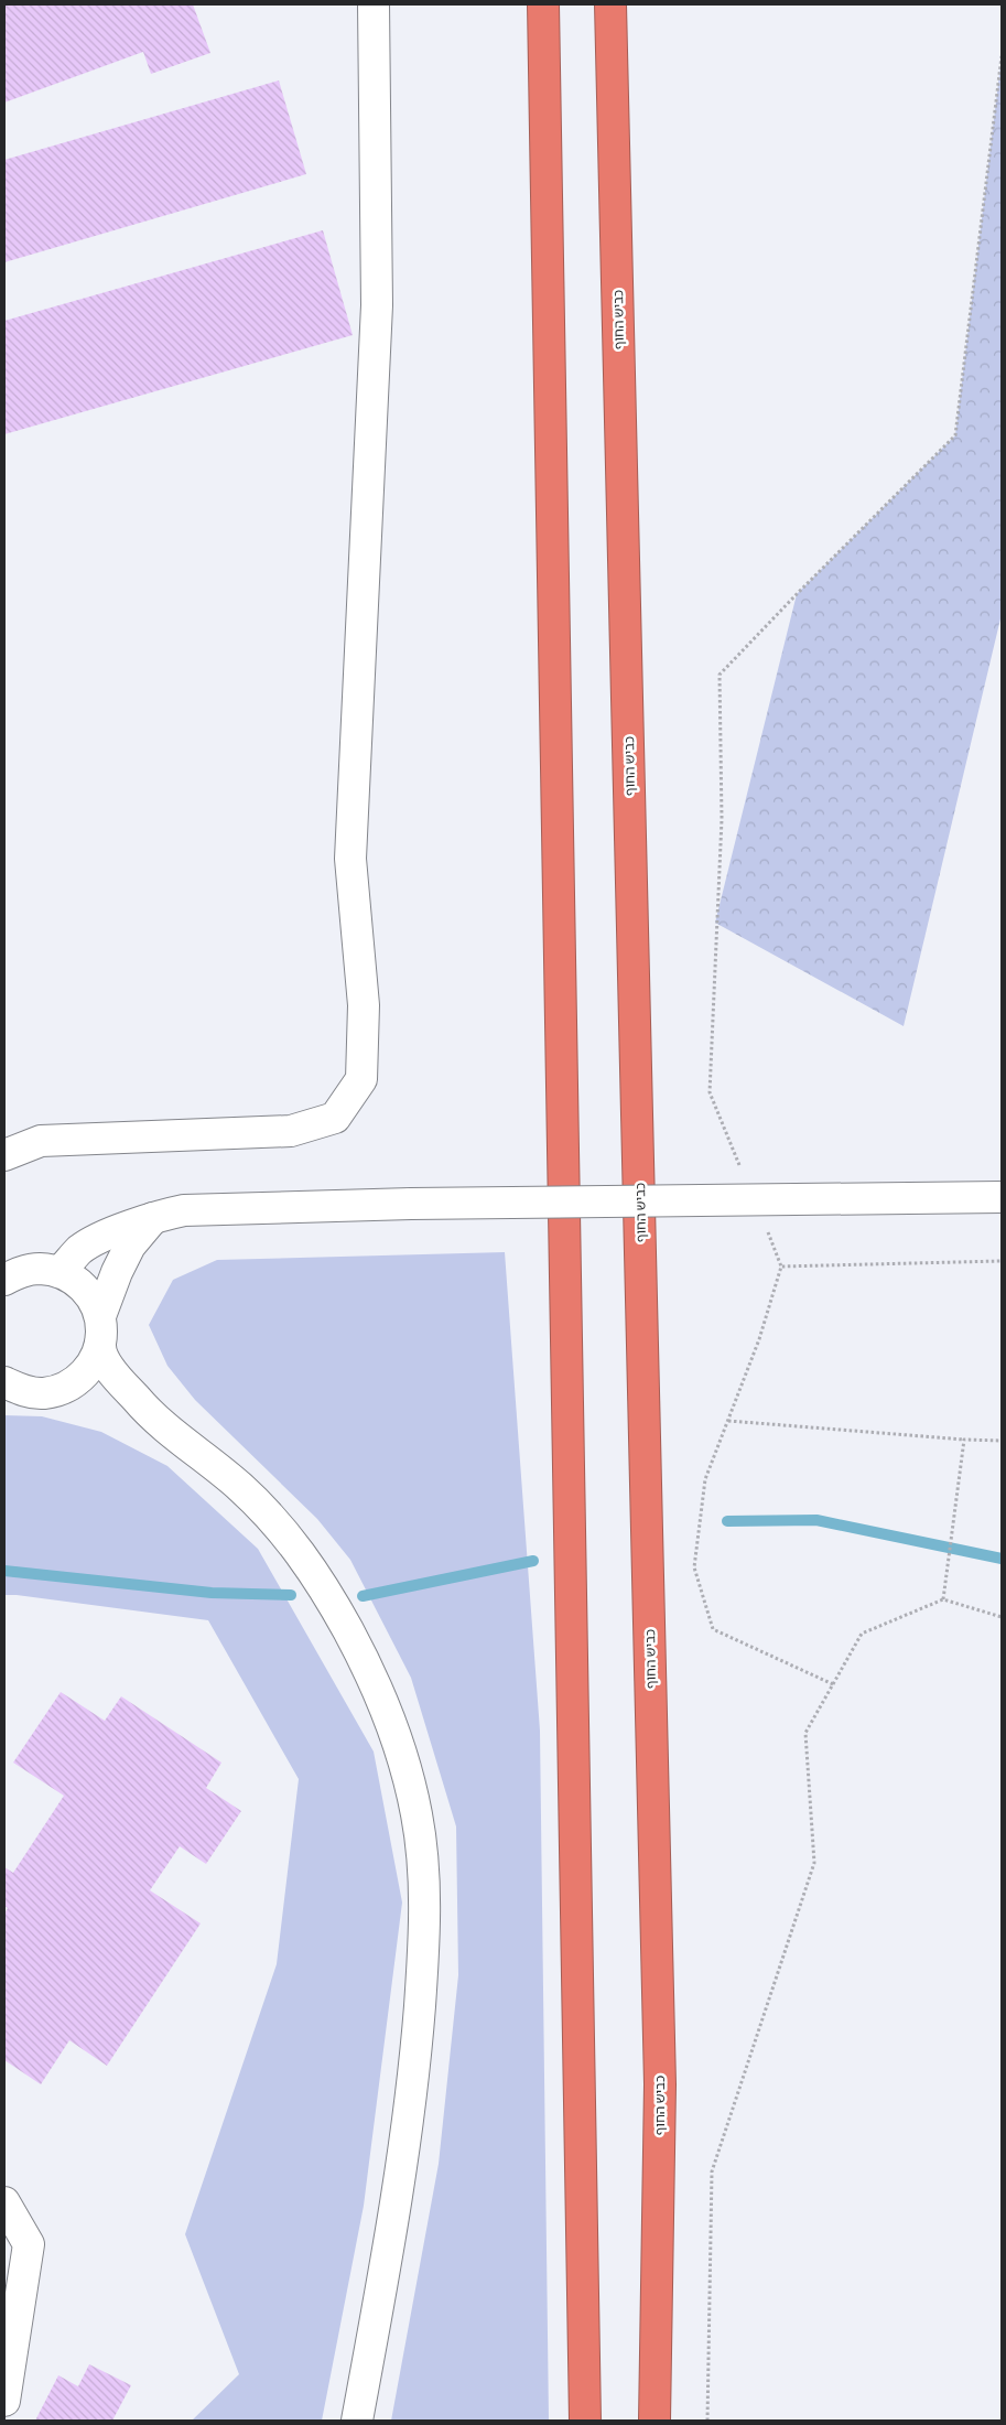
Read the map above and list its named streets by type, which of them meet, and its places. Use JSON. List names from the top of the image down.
{
  "streets": {
    "highway": ["כביש החוף"]
  }
}
